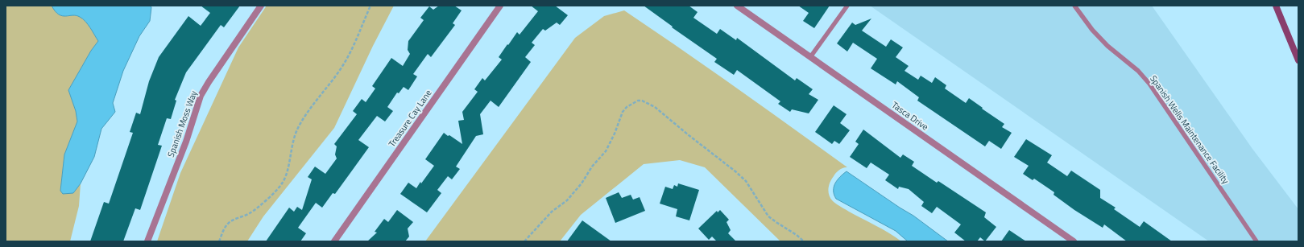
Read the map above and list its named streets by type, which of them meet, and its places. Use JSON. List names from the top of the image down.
{
  "streets": {
    "street": ["Tasca Drive", "Treasure Cay Lane", "Spanish Moss Way"],
    "lane": ["Spanish Wells Maintenance Facility"]
  }
}
